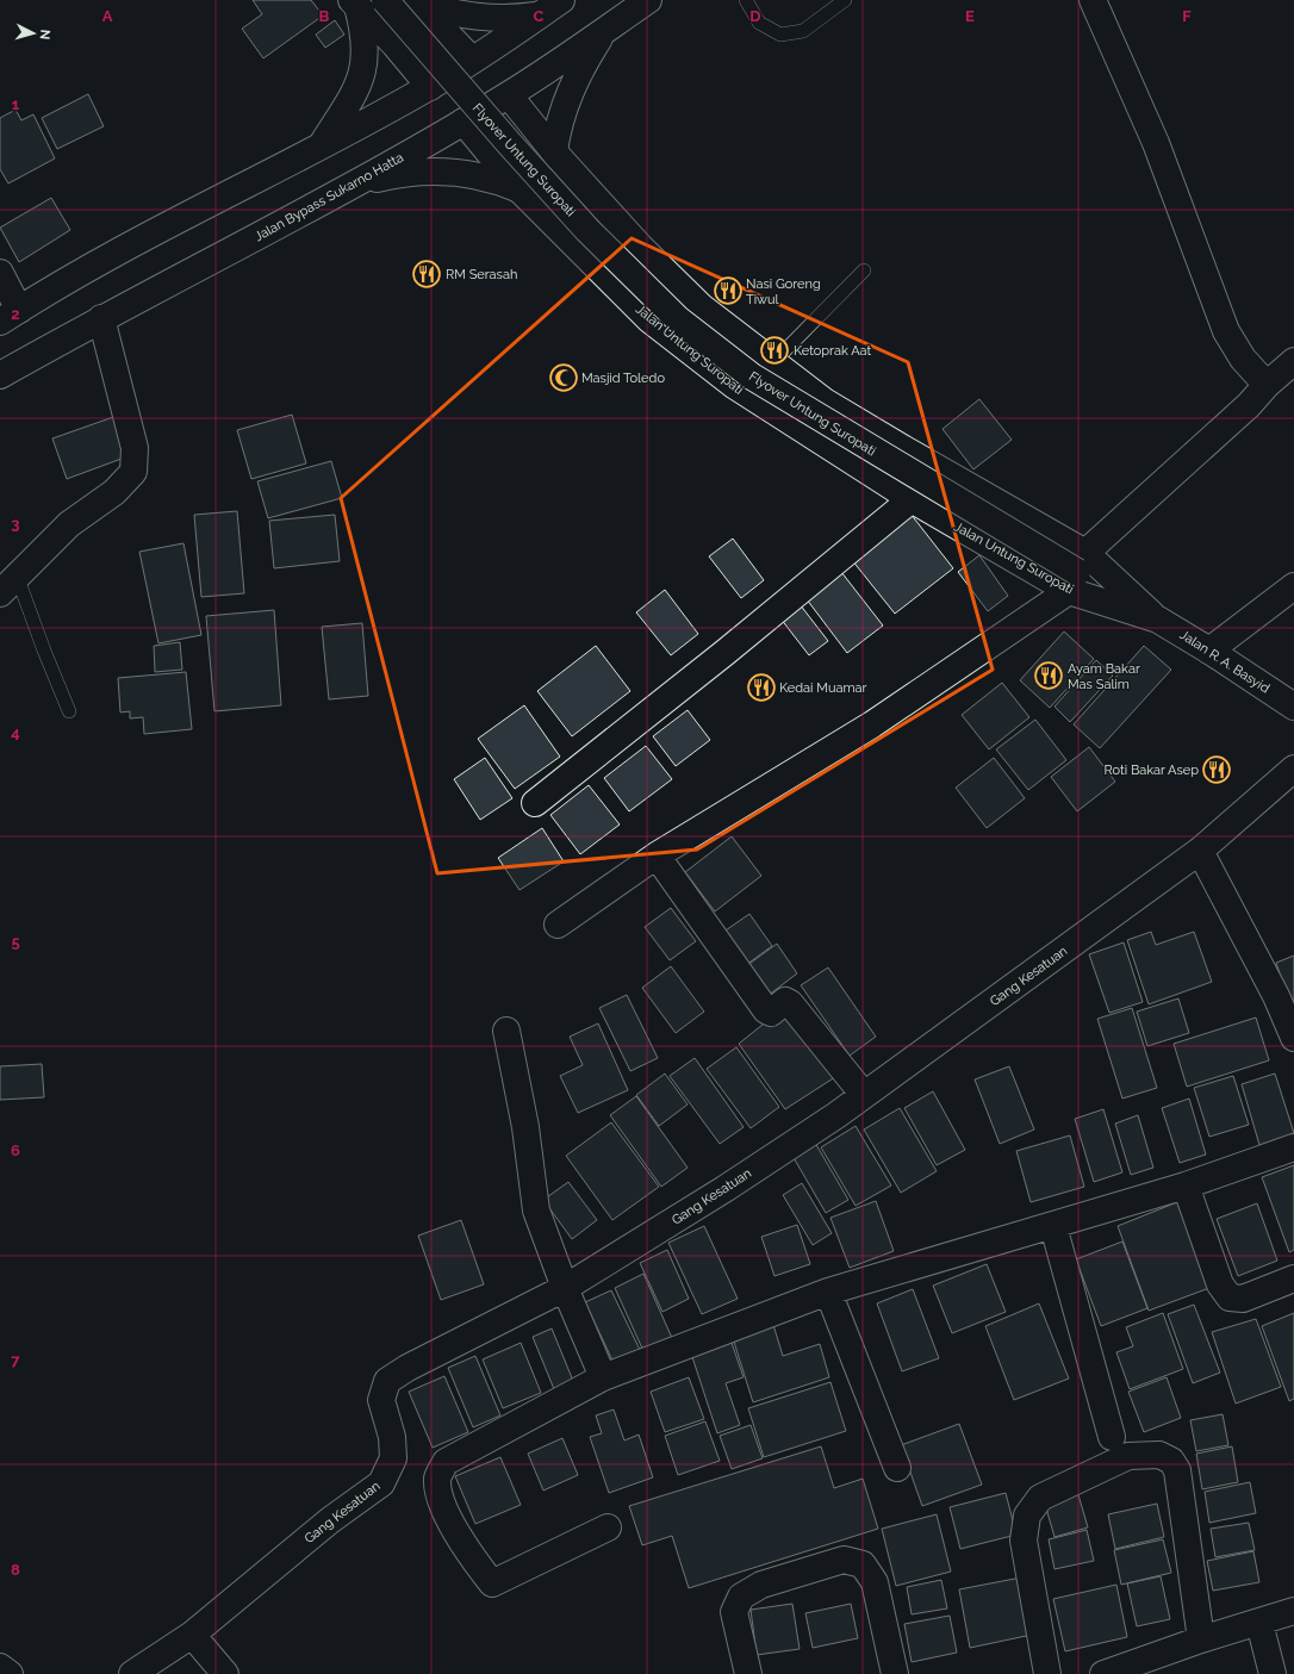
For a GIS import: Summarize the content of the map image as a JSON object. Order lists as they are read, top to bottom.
{
  "streets": {
    "main road": [
      "Flyover Untung Suropati",
      "Jalan Bypass Sukarno Hatta",
      "Jalan Untung Suropati",
      "Jalan R. A. Basyid",
      "Gang Kesatuan"
    ]
  },
  "crossings": [
    ["Flyover Untung Suropati", "Jalan Untung Suropati"],
    ["Flyover Untung Suropati", "Jalan R. A. Basyid"],
    ["Jalan Bypass Sukarno Hatta", "Jalan Untung Suropati"]
  ],
  "places": {
    "restaurant": [
      "RM Serasah",
      "Nasi Goreng Tiwul",
      "Ketoprak Aat",
      "Ayam Bakar Mas Salim",
      "Kedai Muamar",
      "Roti Bakar Asep"
    ],
    "mosque": ["Masjid Toledo"]
  },
  "north": "right",
  "grid": {
    "columns": [
      "A",
      "B",
      "C",
      "D",
      "E",
      "F"
    ],
    "rows": [
      "1",
      "2",
      "3",
      "4",
      "5",
      "6",
      "7",
      "8"
    ]
  }
}
